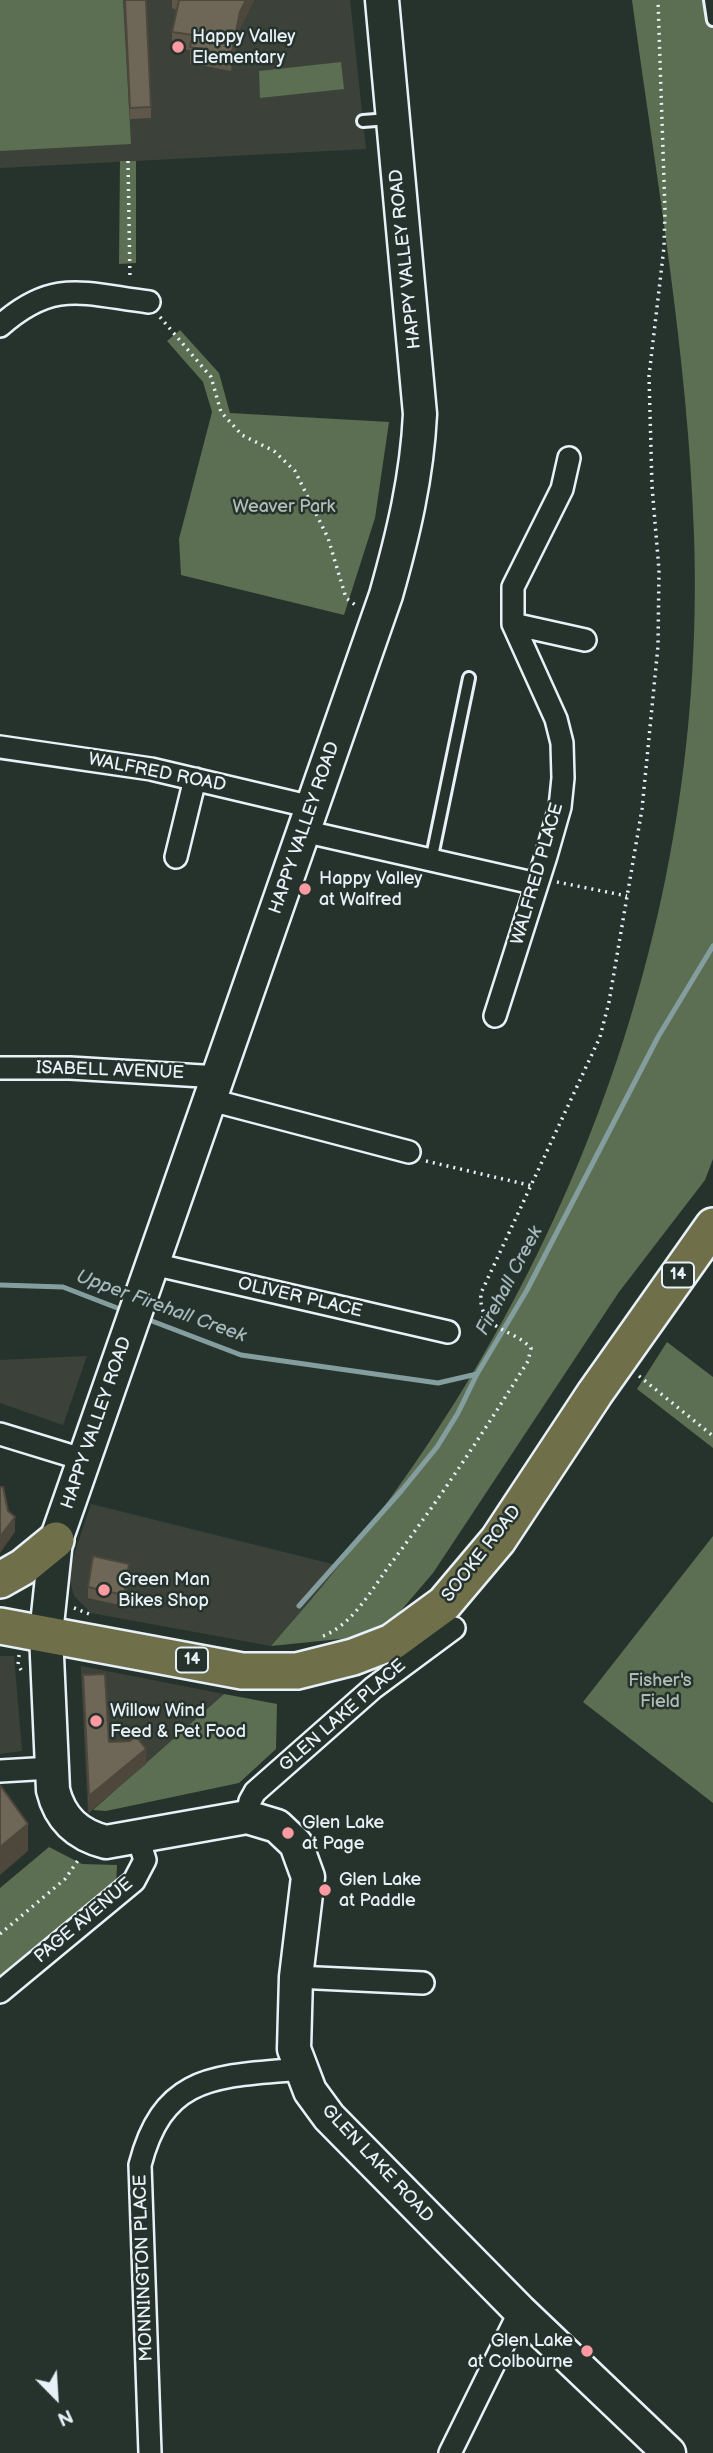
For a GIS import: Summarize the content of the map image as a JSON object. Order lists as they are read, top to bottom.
{
  "streets": {
    "main road": [
      "HAPPY VALLEY ROAD",
      "14",
      "SOOKE ROAD",
      "GLEN LAKE ROAD"
    ],
    "street": [
      "WALFRED ROAD",
      "WALFRED PLACE",
      "ISABELL AVENUE",
      "OLIVER PLACE",
      "GLEN LAKE PLACE",
      "PAGE AVENUE",
      "MONNINGTON PLACE"
    ]
  },
  "crossings": [
    ["HAPPY VALLEY ROAD", "WALFRED ROAD"],
    ["HAPPY VALLEY ROAD", "ISABELL AVENUE"],
    ["HAPPY VALLEY ROAD", "OLIVER PLACE"],
    ["HAPPY VALLEY ROAD", "SOOKE ROAD"],
    ["WALFRED ROAD", "WALFRED PLACE"],
    ["GLEN LAKE PLACE", "GLEN LAKE ROAD"],
    ["GLEN LAKE ROAD", "MONNINGTON PLACE"]
  ],
  "water": ["Firehall Creek", "Upper Firehall Creek"],
  "parks": ["Weaver Park", "Fisher's Field"],
  "places": [
    "Happy Valley Elementary",
    "Happy Valley at Walfred",
    "Green Man Bikes Shop",
    "Willow Wind Feed & Pet Food",
    "Glen Lake at Page",
    "Glen Lake at Paddle",
    "Glen Lake at Colbourne"
  ],
  "north": "bottom right"
}
